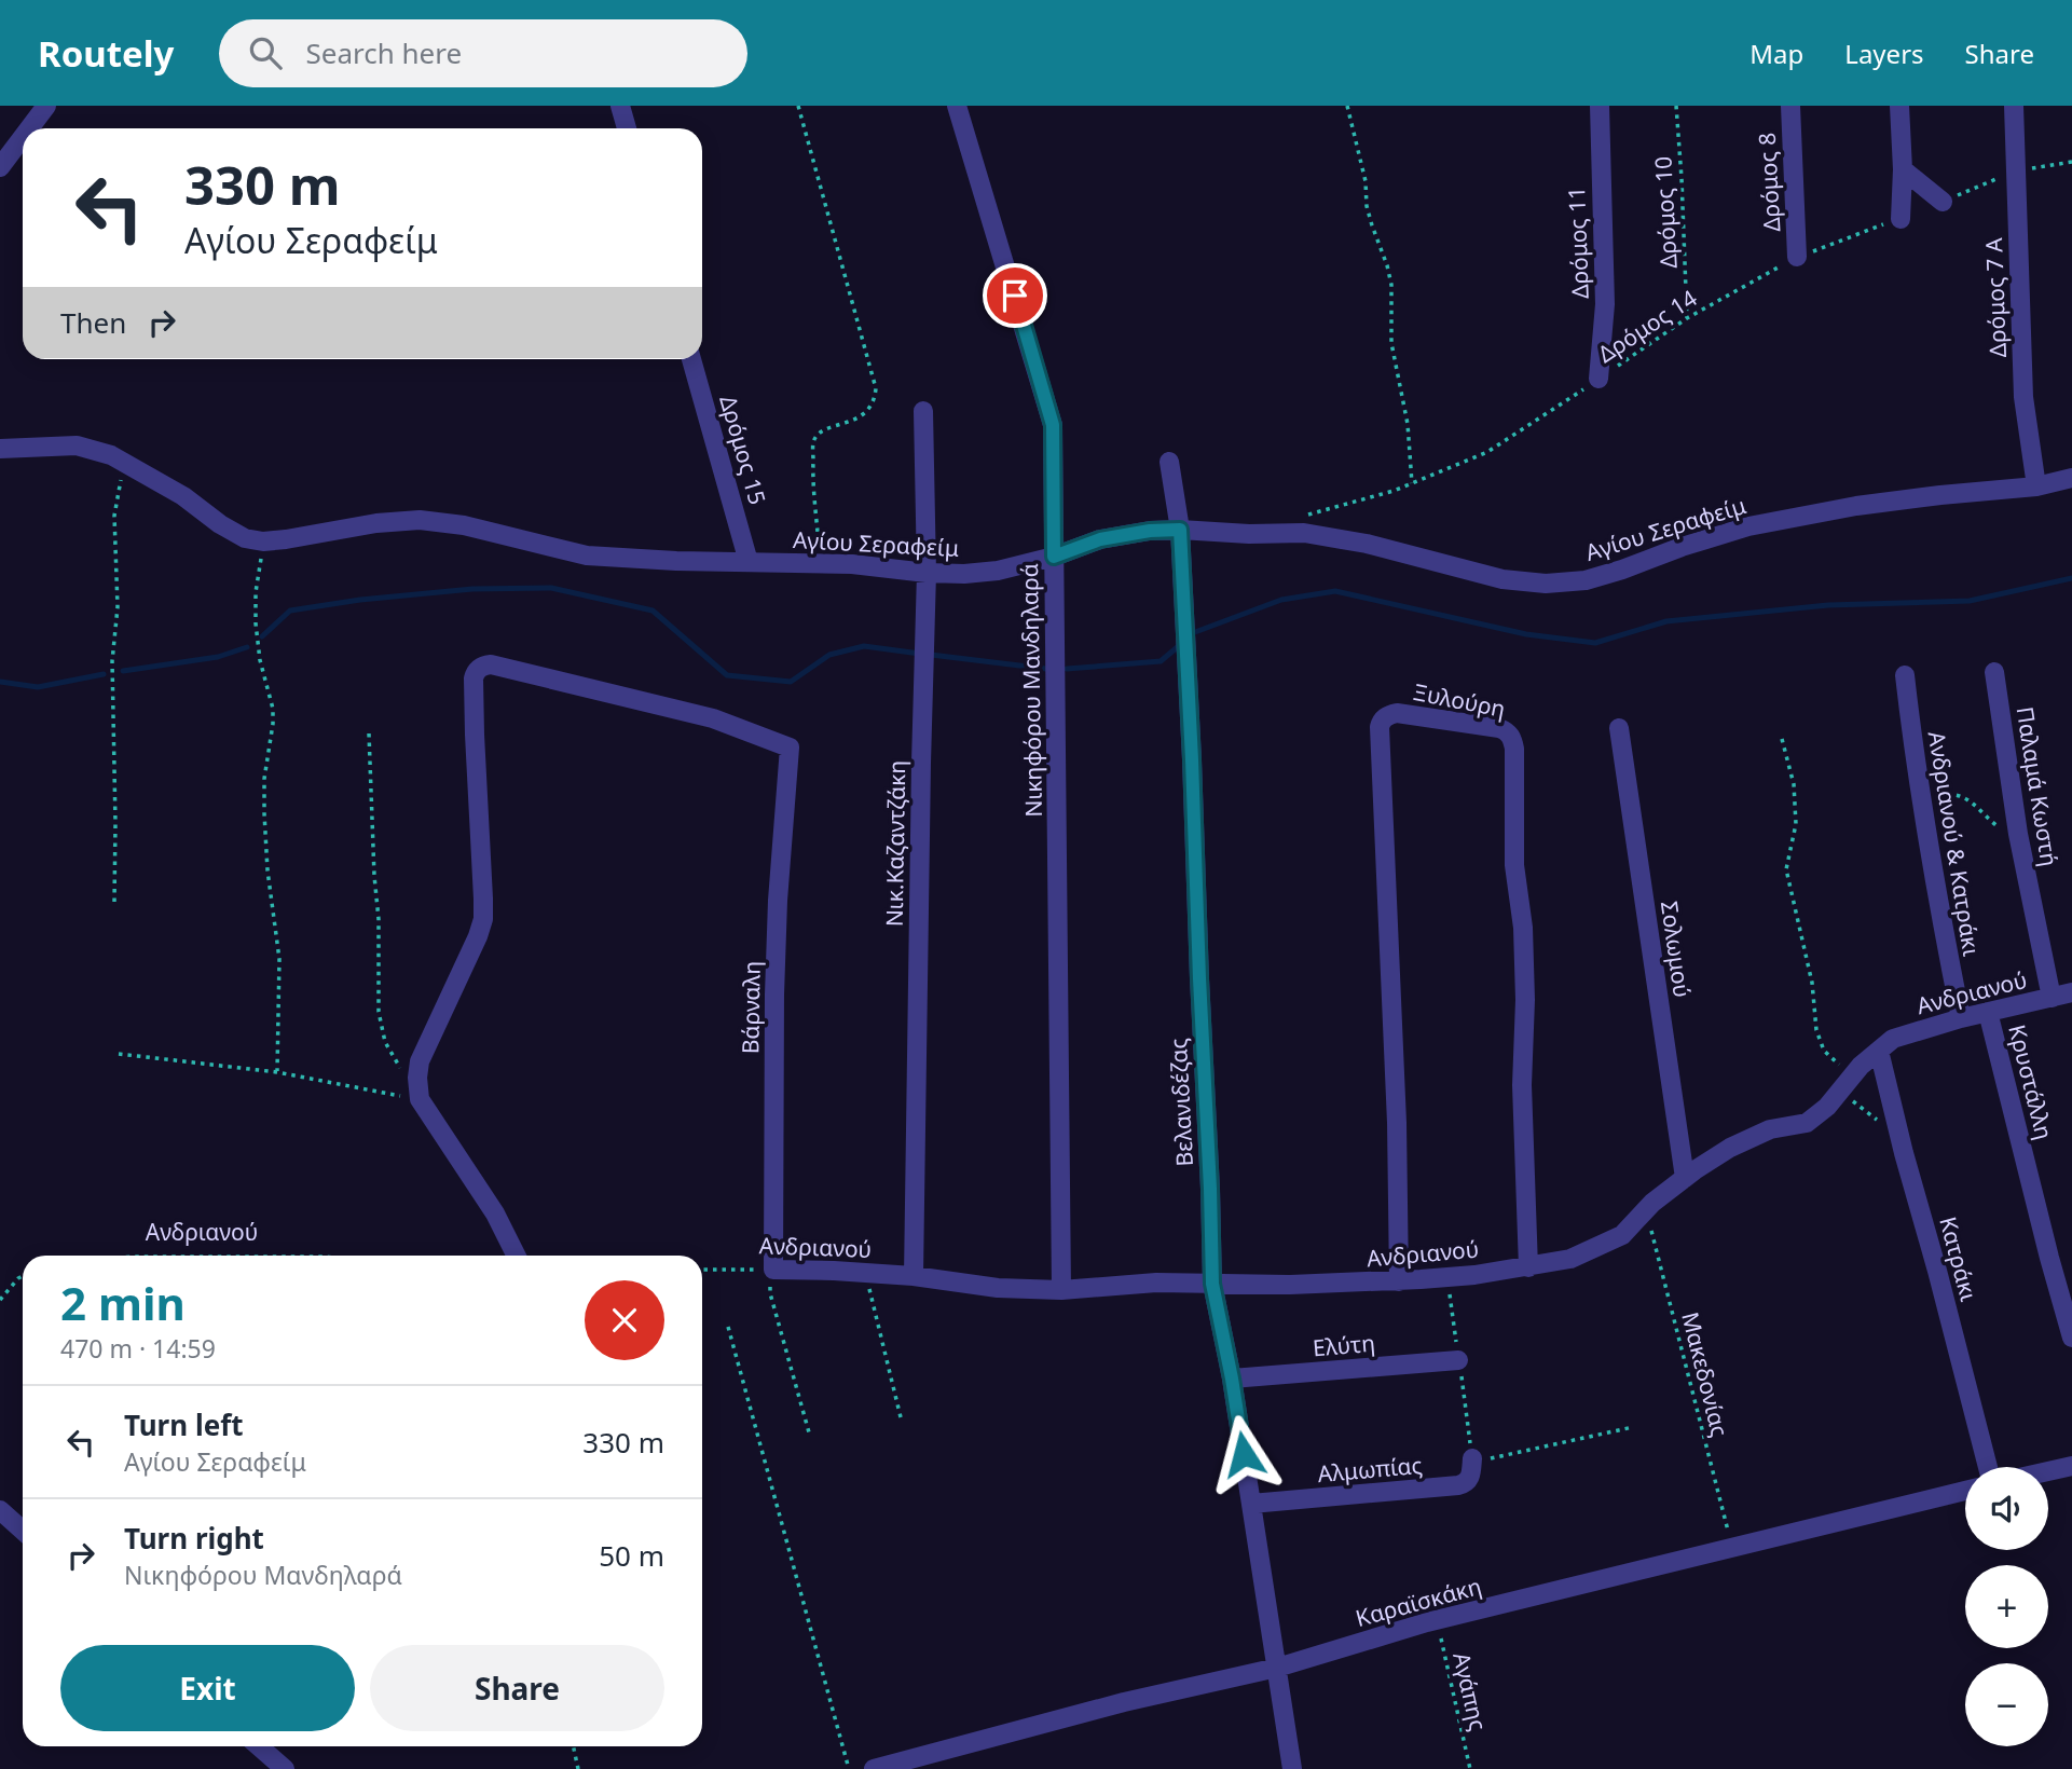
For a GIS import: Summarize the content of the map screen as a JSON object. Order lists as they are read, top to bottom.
{
  "streets": {
    "street": [
      "Δρόμος 8",
      "Δρόμος 11",
      "Δρόμος 7 Α",
      "Δρόμος 15",
      "Αγίου Σεραφείμ",
      "Νικηφόρου Μανδηλαρά",
      "Ξυλούρη",
      "Παλαμά Κωστή",
      "Νικ.Καζαντζάκη",
      "Ανδριανού & Κατράκι",
      "Σολωμού",
      "Ανδριανού",
      "Βάρναλη",
      "Κρυστάλλη",
      "Βελανιδέζας",
      "Κατράκι",
      "Ελύτη",
      "Αλμωπίας",
      "Καραϊσκάκη"
    ],
    "path": [
      "Δρόμος 10",
      "Δρόμος 14",
      "Μακεδονίας",
      "Αγάπης"
    ]
  },
  "crossings": [
    ["Δρόμος 8", "Δρόμος 14"],
    ["Δρόμος 10", "Δρόμος 14"],
    ["Δρόμος 11", "Δρόμος 14"],
    ["Δρόμος 7 Α", "Αγίου Σεραφείμ"],
    ["Δρόμος 15", "Αγίου Σεραφείμ"],
    ["Αγίου Σεραφείμ", "Νικηφόρου Μανδηλαρά"],
    ["Αγίου Σεραφείμ", "Νικ.Καζαντζάκη"],
    ["Αγίου Σεραφείμ", "Βελανιδέζας"],
    ["Νικηφόρου Μανδηλαρά", "Ανδριανού"],
    ["Ξυλούρη", "Ανδριανού"],
    ["Παλαμά Κωστή", "Ανδριανού"],
    ["Νικ.Καζαντζάκη", "Ανδριανού"],
    ["Ανδριανού & Κατράκι", "Ανδριανού"],
    ["Σολωμού", "Ανδριανού"],
    ["Ανδριανού", "Βάρναλη"],
    ["Ανδριανού", "Κρυστάλλη"],
    ["Ανδριανού", "Βελανιδέζας"],
    ["Ανδριανού", "Κατράκι"],
    ["Ανδριανού", "Μακεδονίας"],
    ["Βελανιδέζας", "Ελύτη"],
    ["Βελανιδέζας", "Αλμωπίας"],
    ["Βελανιδέζας", "Καραϊσκάκη"],
    ["Μακεδονίας", "Καραϊσκάκη"],
    ["Καραϊσκάκη", "Αγάπης"]
  ],
  "page": {
    "header": "Routely",
    "search": "Search here",
    "nav": ["Map", "Layers", "Share"],
    "turn": ["330 m", "Αγίου Σεραφείμ"],
    "then": "Then",
    "heading": ["2 min", "470 m · 14:59"],
    "list": [
      {
        "name": "Turn left",
        "note": "Αγίου Σεραφείμ",
        "value": "330 m"
      },
      {
        "name": "Turn right",
        "note": "Νικηφόρου Μανδηλαρά",
        "value": "50 m"
      }
    ],
    "map_buttons": ["+", "−"],
    "buttons": ["Exit", "Share"]
  }
}
